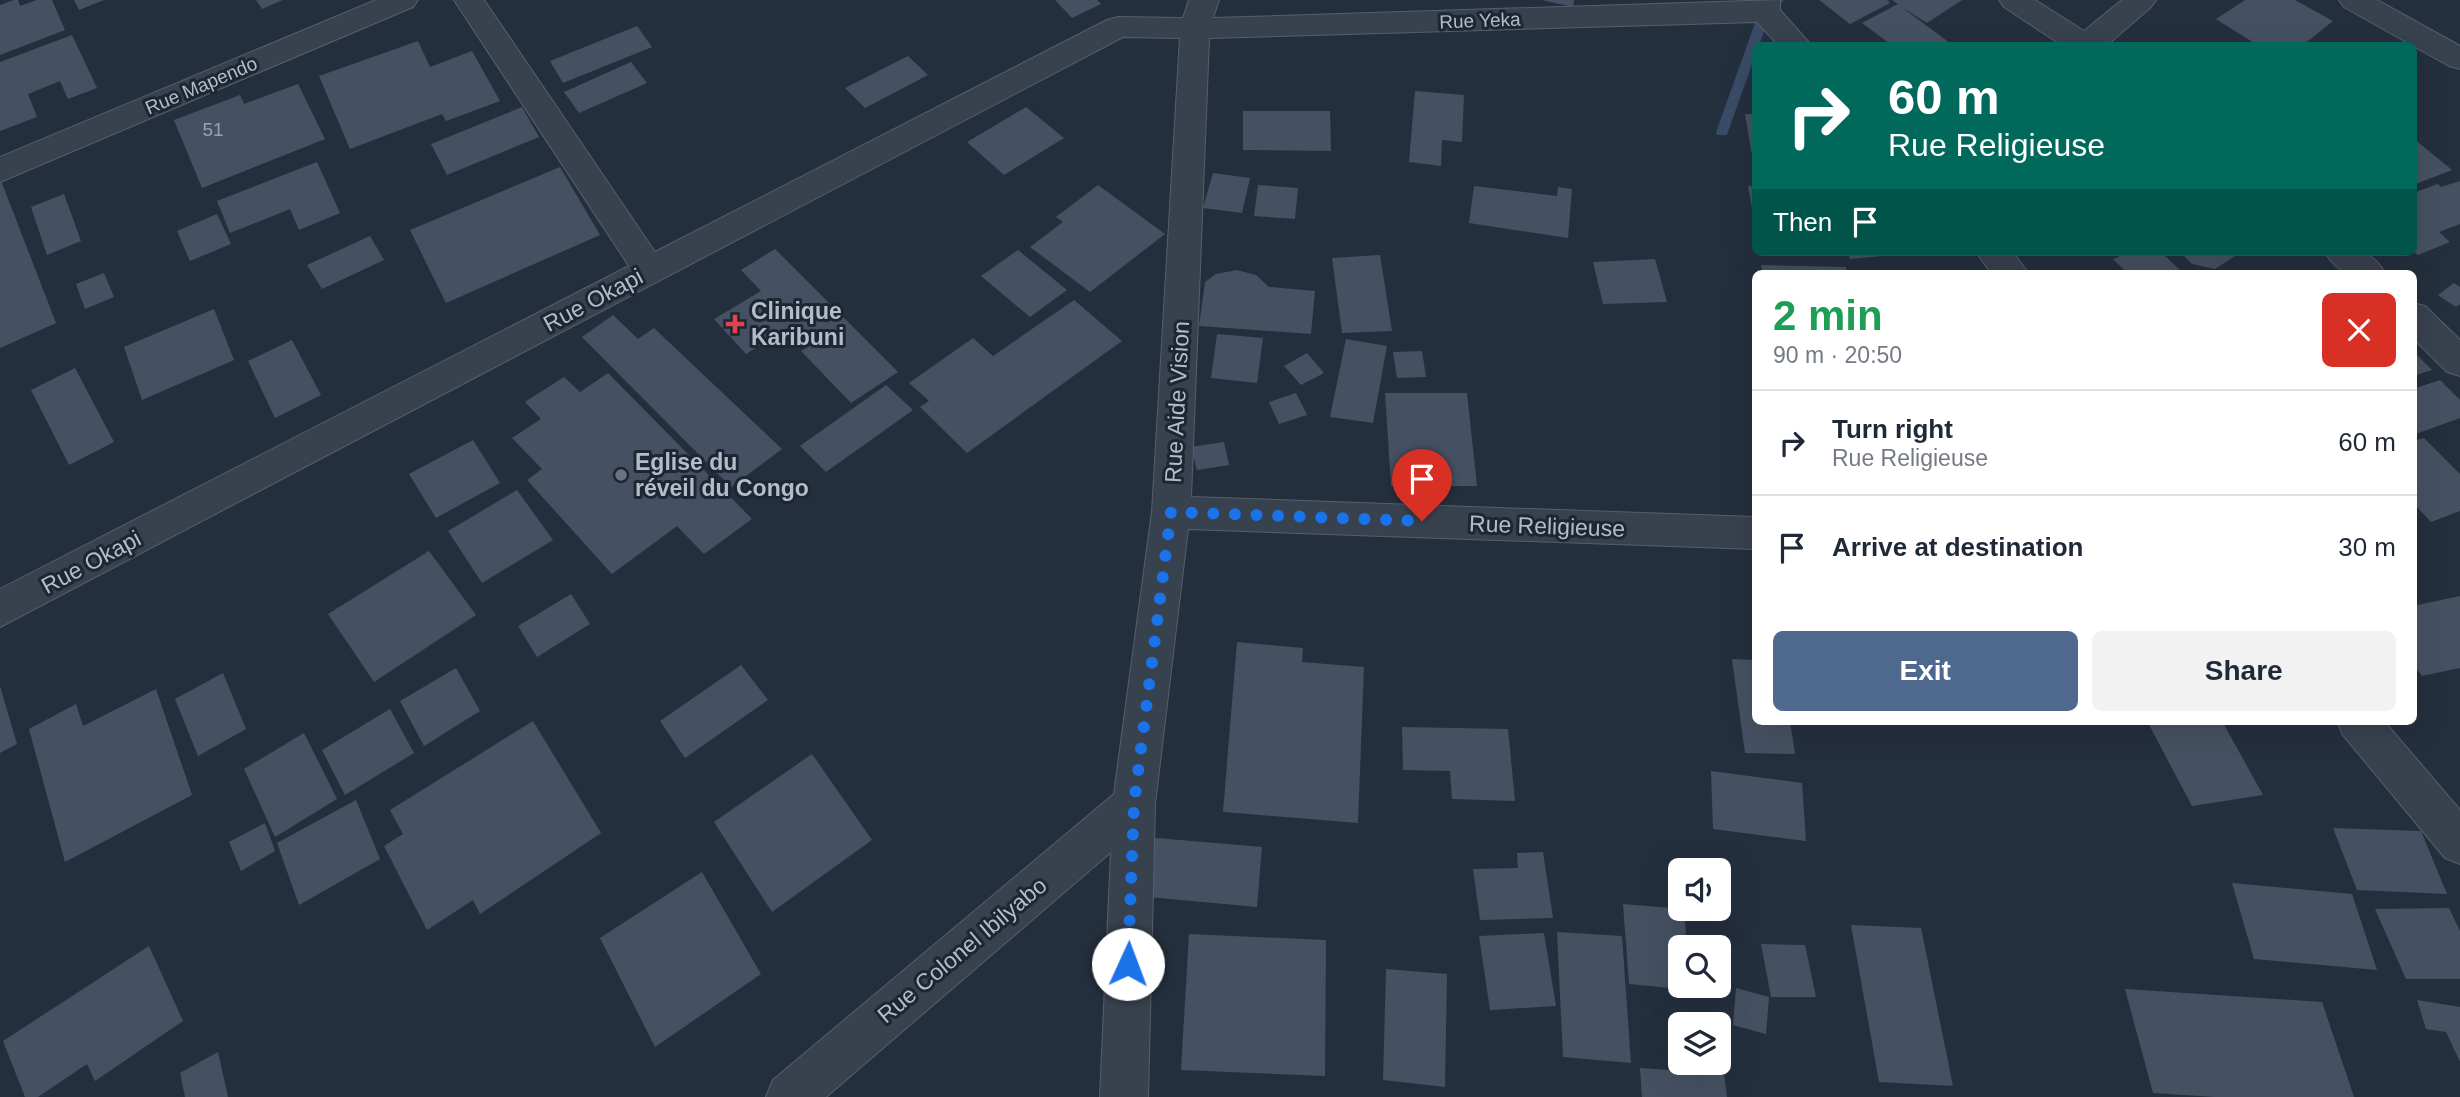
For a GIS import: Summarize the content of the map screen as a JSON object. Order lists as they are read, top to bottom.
{
  "streets": {
    "street": [
      "Rue Yeka",
      "Rue Mapendo",
      "Rue Okapi",
      "Rue Aide Vision",
      "Rue Religieuse",
      "Rue Colonel Ibilyabo"
    ]
  },
  "crossings": [
    ["Rue Yeka", "Rue Okapi"],
    ["Rue Yeka", "Rue Aide Vision"],
    ["Rue Okapi", "Rue Aide Vision"],
    ["Rue Aide Vision", "Rue Religieuse"],
    ["Rue Aide Vision", "Rue Colonel Ibilyabo"]
  ],
  "places": {
    "health": ["Clinique Karibuni"],
    "other": ["Eglise du réveil du Congo"]
  },
  "house_numbers": ["51"],
  "page": {
    "turn": ["60 m", "Rue Religieuse"],
    "then": "Then",
    "heading": ["2 min", "90 m · 20:50"],
    "list": [
      {
        "name": "Turn right",
        "note": "Rue Religieuse",
        "value": "60 m"
      },
      {
        "name": "Arrive at destination",
        "value": "30 m"
      }
    ],
    "buttons": ["Exit", "Share"]
  }
}
